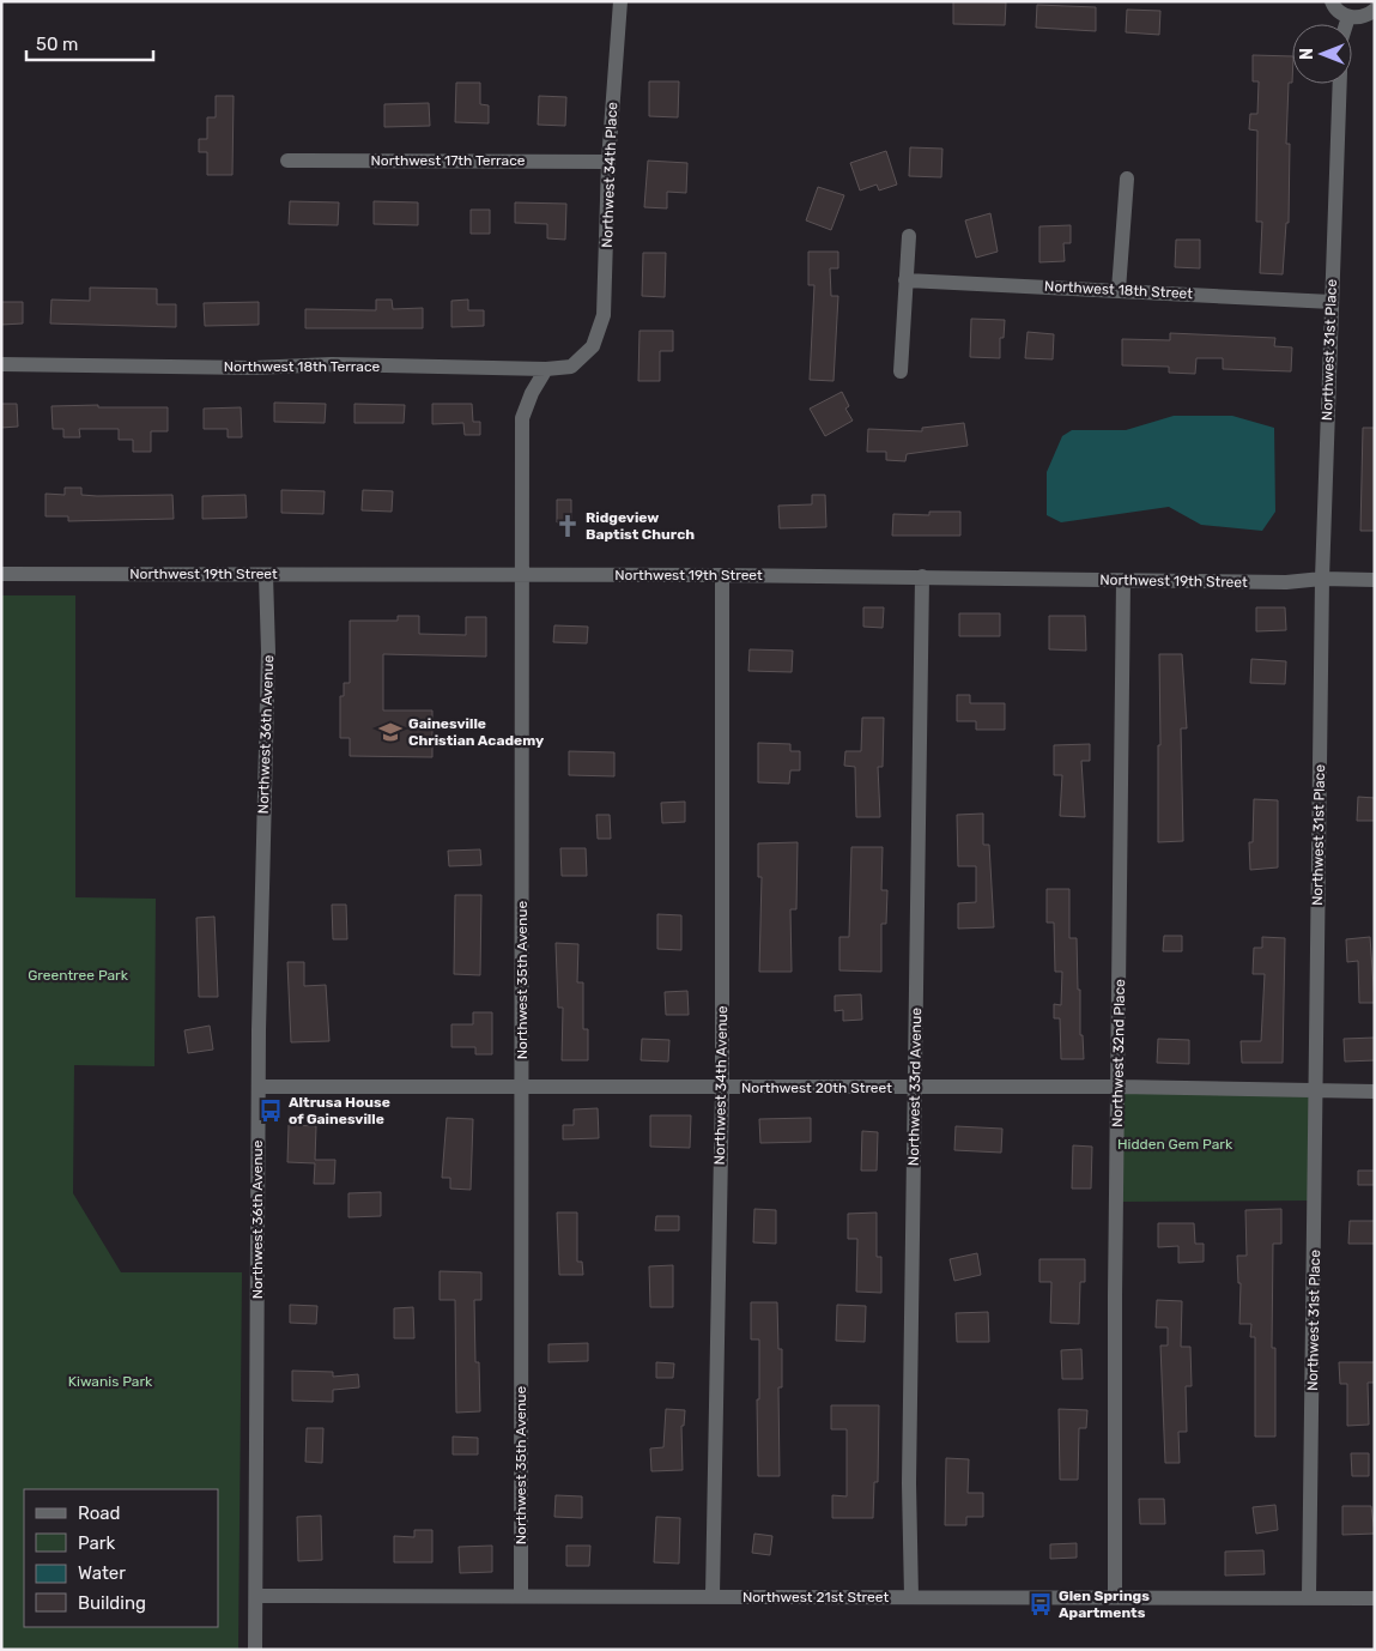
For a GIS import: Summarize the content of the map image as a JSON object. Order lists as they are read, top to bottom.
{
  "streets": {
    "street": [
      "Northwest 17th Terrace",
      "Northwest 34th Place",
      "Northwest 18th Street",
      "Northwest 31st Place",
      "Northwest 18th Terrace",
      "Northwest 19th Street",
      "Northwest 36th Avenue",
      "Northwest 35th Avenue",
      "Northwest 32nd Place",
      "Northwest 34th Avenue",
      "Northwest 33rd Avenue",
      "Northwest 20th Street",
      "Northwest 21st Street"
    ]
  },
  "crossings": [
    ["Northwest 17th Terrace", "Northwest 34th Place"],
    ["Northwest 34th Place", "Northwest 18th Terrace"],
    ["Northwest 18th Street", "Northwest 31st Place"],
    ["Northwest 31st Place", "Northwest 19th Street"],
    ["Northwest 31st Place", "Northwest 20th Street"],
    ["Northwest 31st Place", "Northwest 21st Street"],
    ["Northwest 18th Terrace", "Northwest 35th Avenue"],
    ["Northwest 19th Street", "Northwest 36th Avenue"],
    ["Northwest 19th Street", "Northwest 35th Avenue"],
    ["Northwest 19th Street", "Northwest 32nd Place"],
    ["Northwest 19th Street", "Northwest 34th Avenue"],
    ["Northwest 19th Street", "Northwest 33rd Avenue"],
    ["Northwest 36th Avenue", "Northwest 20th Street"],
    ["Northwest 36th Avenue", "Northwest 21st Street"],
    ["Northwest 35th Avenue", "Northwest 20th Street"],
    ["Northwest 35th Avenue", "Northwest 21st Street"],
    ["Northwest 32nd Place", "Northwest 20th Street"],
    ["Northwest 32nd Place", "Northwest 21st Street"],
    ["Northwest 34th Avenue", "Northwest 20th Street"],
    ["Northwest 34th Avenue", "Northwest 21st Street"],
    ["Northwest 33rd Avenue", "Northwest 20th Street"],
    ["Northwest 33rd Avenue", "Northwest 21st Street"]
  ],
  "parks": ["Greentree Park", "Hidden Gem Park", "Kiwanis Park"],
  "places": {
    "church": ["Ridgeview Baptist Church"],
    "school or university": ["Gainesville Christian Academy"],
    "bus stop": ["Altrusa House of Gainesville", "Glen Springs Apartments"]
  },
  "legend": [
    "Road",
    "Park",
    "Water",
    "Building"
  ],
  "scale_bar": "50 m",
  "north": "left"
}
